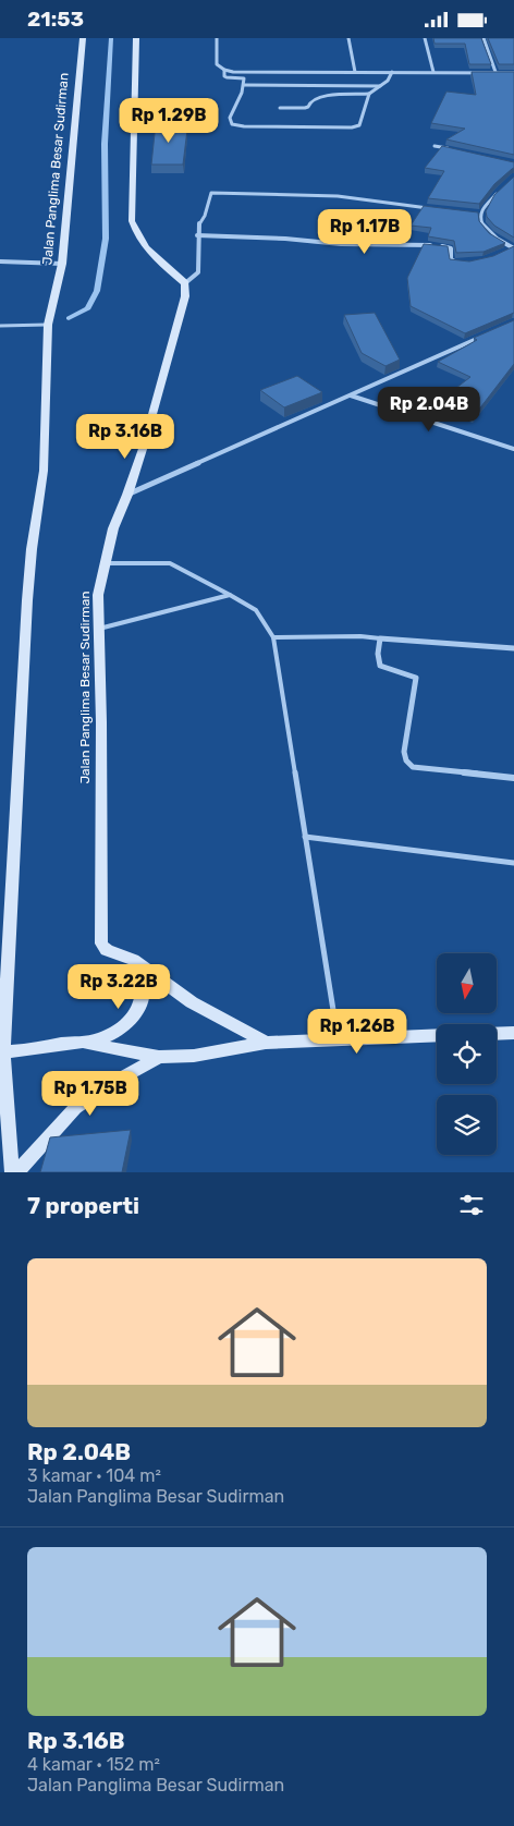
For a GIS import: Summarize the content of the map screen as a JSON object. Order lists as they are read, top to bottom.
{
  "streets": {
    "main road": ["Jalan Panglima Besar Sudirman"]
  },
  "north": "bottom",
  "page": {
    "status": "21:53",
    "price": [
      "Rp 1.29B",
      "Rp 1.17B",
      "Rp 2.04B",
      "Rp 3.16B",
      "Rp 3.22B",
      "Rp 1.26B",
      "Rp 1.75B"
    ],
    "heading": "7 properti",
    "list": [
      {
        "name": "Rp 2.04B",
        "note": "3 kamar · 104 m² · Jalan Panglima Besar Sudirman"
      },
      {
        "name": "Rp 3.16B",
        "note": "4 kamar · 152 m² · Jalan Panglima Besar Sudirman"
      }
    ]
  }
}
